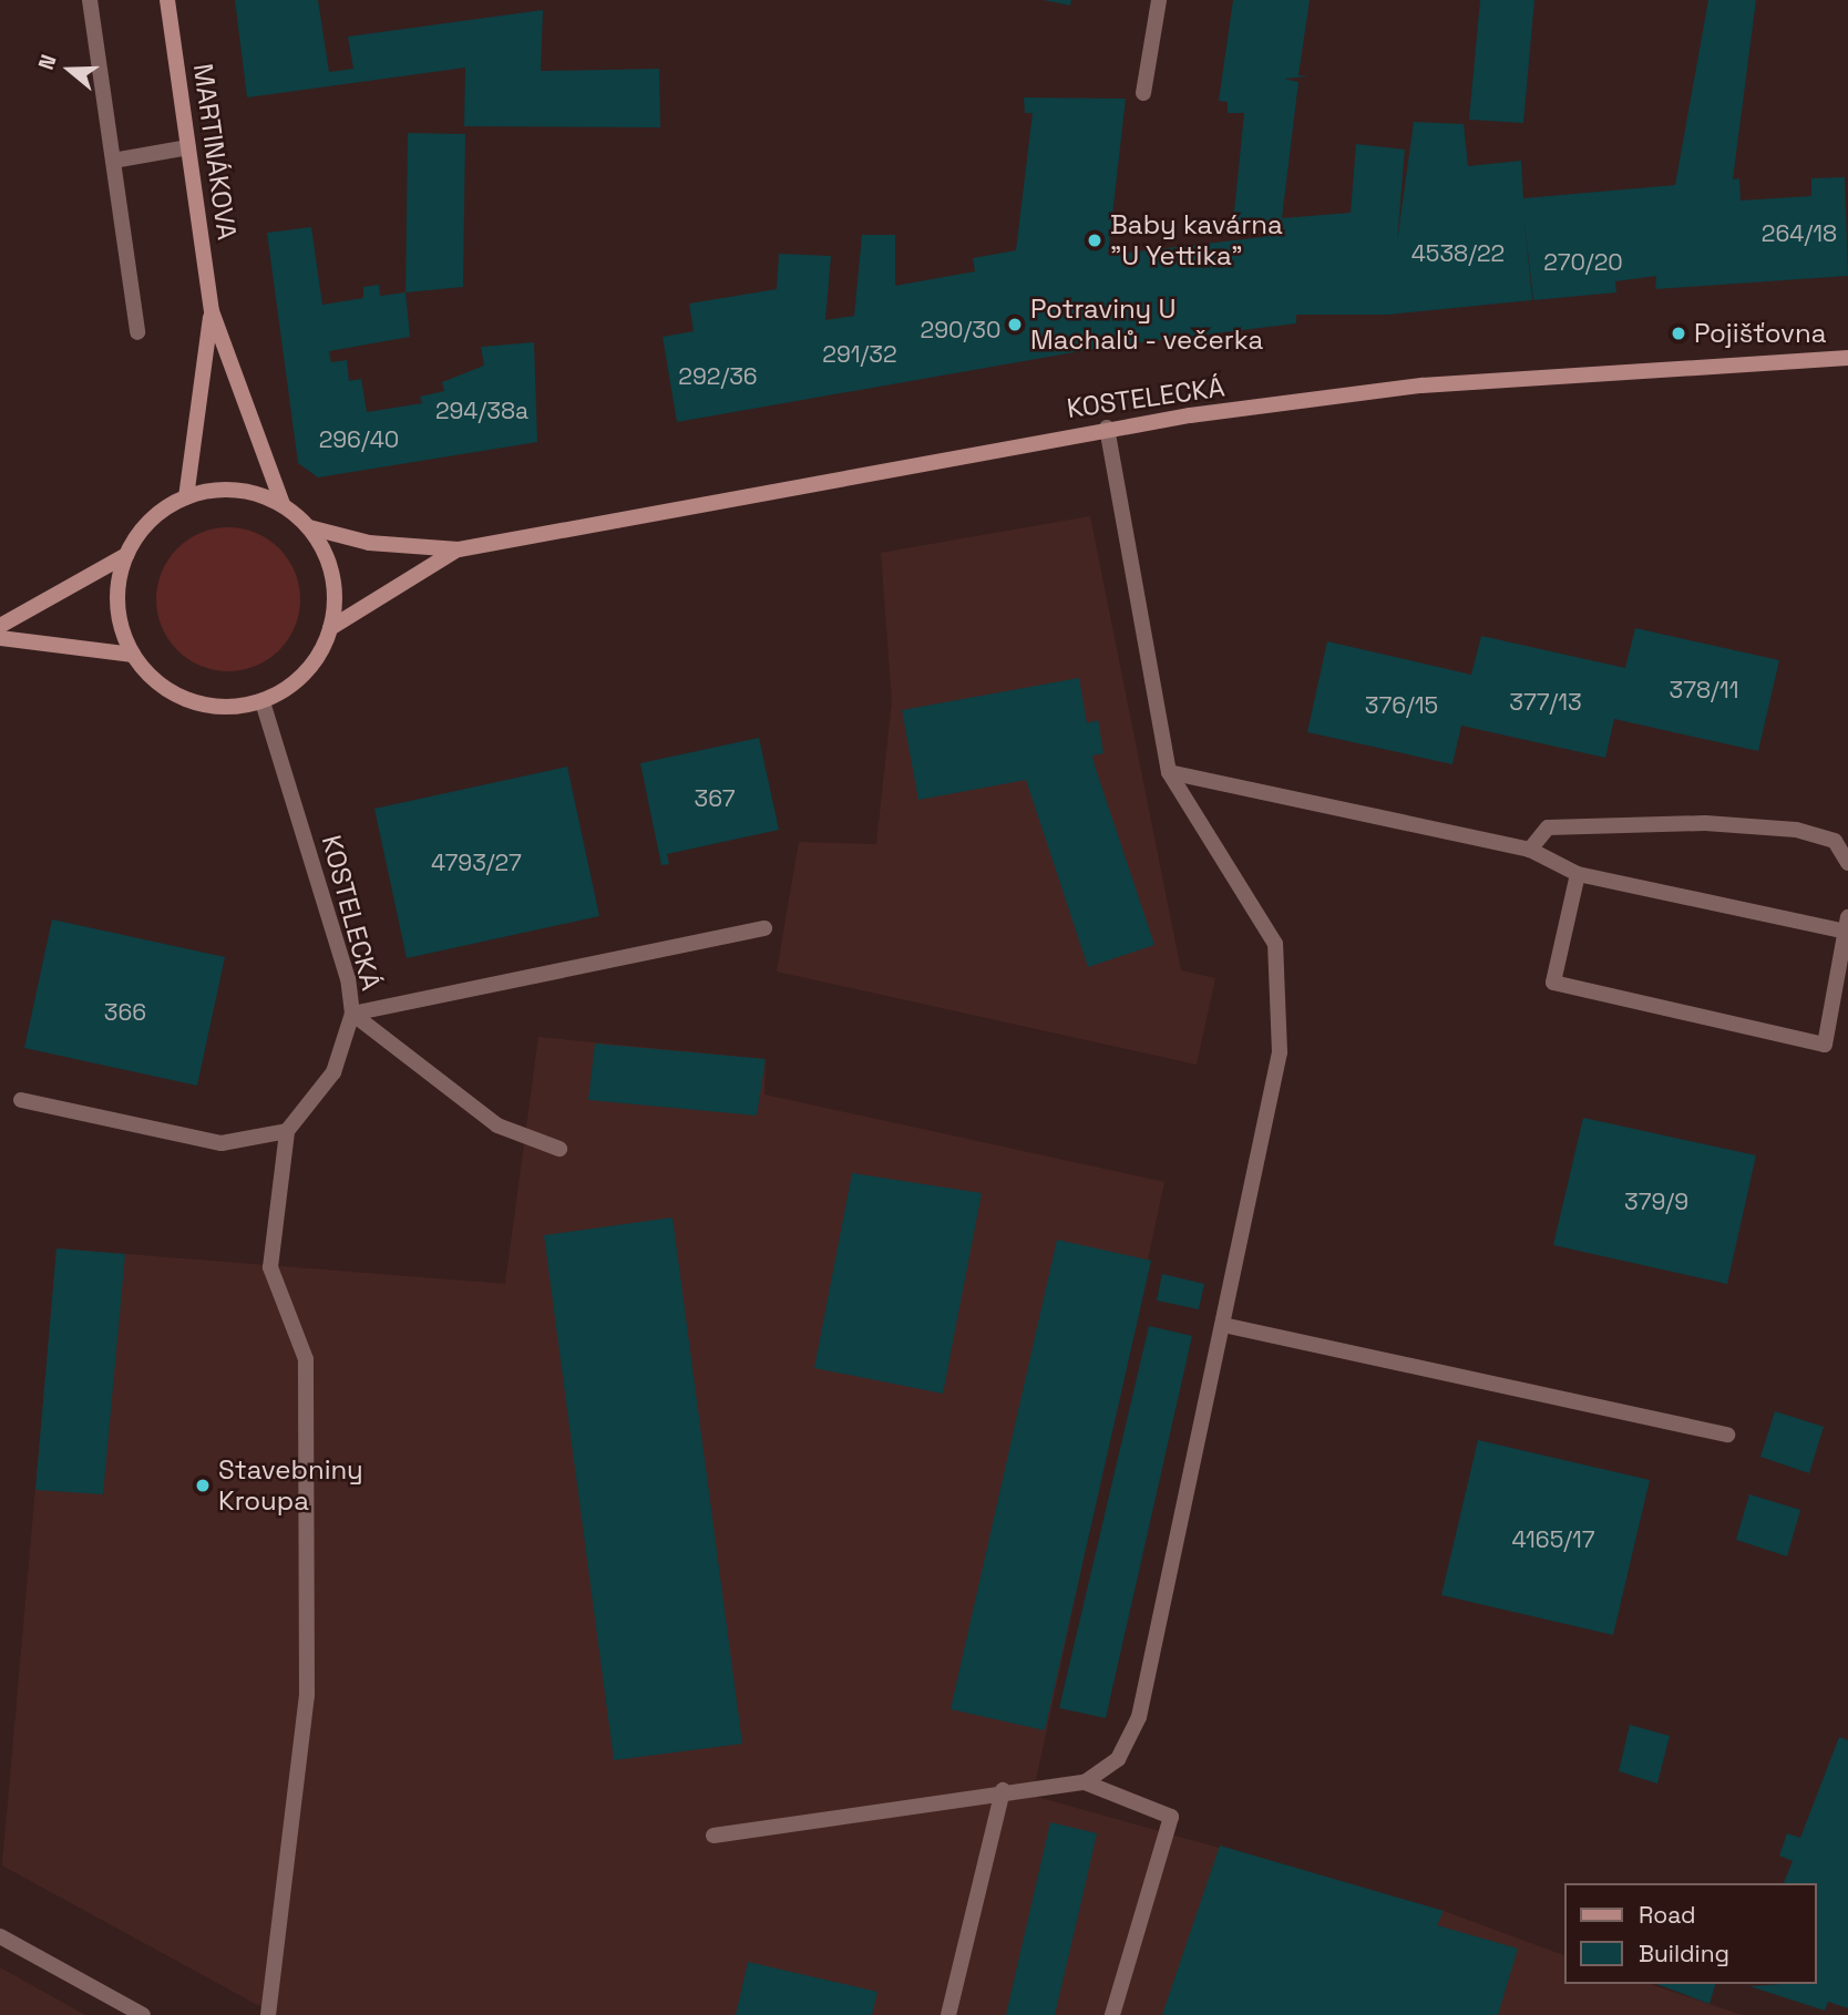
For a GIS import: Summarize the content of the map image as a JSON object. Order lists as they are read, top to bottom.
{
  "streets": {
    "street": ["MARTINÁKOVA", "KOSTELECKÁ"]
  },
  "crossings": [
    ["MARTINÁKOVA", "KOSTELECKÁ"]
  ],
  "places": [
    "Baby kavárna \"U Yettika\"",
    "Potraviny U Machalů - večerka",
    "Pojišťovna",
    "Stavebniny Kroupa"
  ],
  "house_numbers": [
    "264/18",
    "4538/22",
    "270/20",
    "290/30",
    "291/32",
    "292/36",
    "294/38a",
    "296/40",
    "378/11",
    "377/13",
    "376/15",
    "367",
    "4793/27",
    "366",
    "379/9",
    "4165/17"
  ],
  "legend": ["Road", "Building"],
  "north": "left"
}
